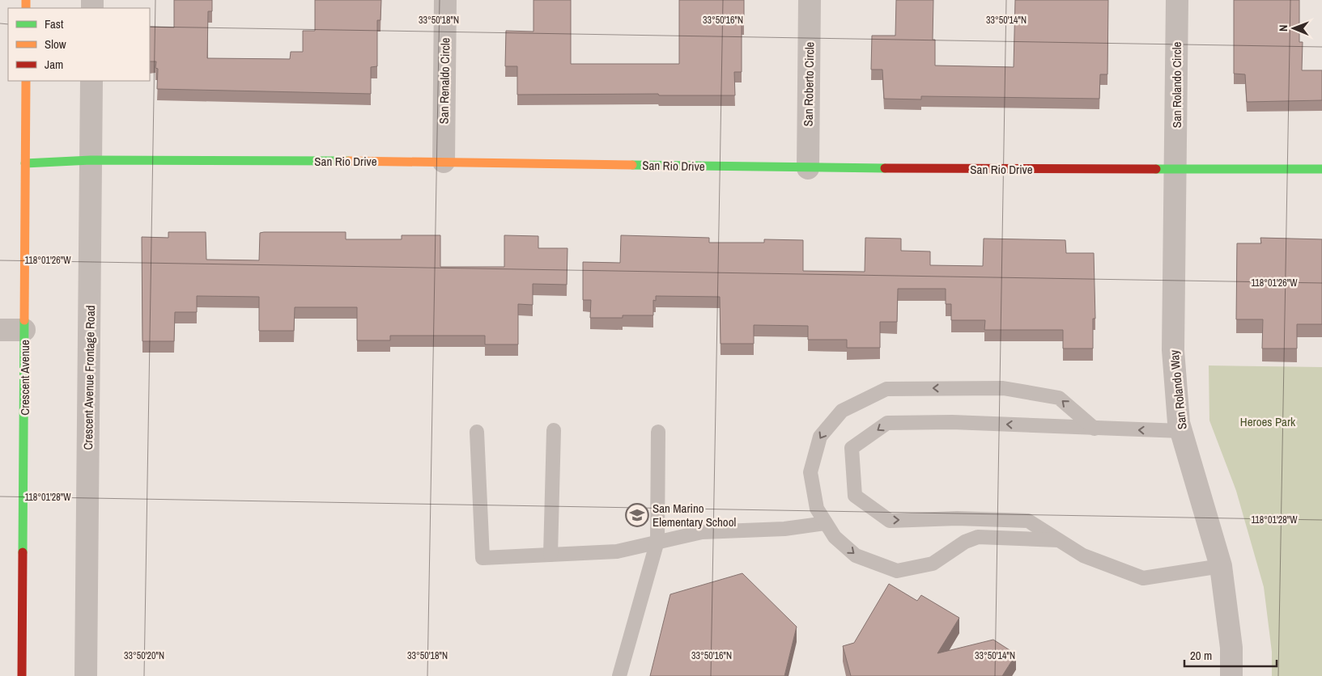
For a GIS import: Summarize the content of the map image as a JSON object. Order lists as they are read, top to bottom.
{
  "streets": {
    "street": [
      "San Renaldo Circle",
      "San Roberto Circle",
      "San Rolando Circle",
      "San Rio Drive",
      "Crescent Avenue",
      "Crescent Avenue Frontage Road",
      "San Rolando Way"
    ]
  },
  "crossings": [
    ["San Renaldo Circle", "San Rio Drive"],
    ["San Roberto Circle", "San Rio Drive"],
    ["San Rolando Circle", "San Rio Drive"],
    ["San Rolando Circle", "San Rolando Way"],
    ["San Rio Drive", "Crescent Avenue"],
    ["San Rio Drive", "Crescent Avenue Frontage Road"],
    ["San Rio Drive", "San Rolando Way"]
  ],
  "parks": ["Heroes Park"],
  "places": {
    "school or university": ["San Marino Elementary School"]
  },
  "legend": ["Fast", "Slow", "Jam"],
  "scale_bar": "20 m",
  "north": "left",
  "coordinates": [
    "33°50'18\"N",
    "33°50'16\"N",
    "33°50'14\"N",
    "118°01'26\"W",
    "118°01'28\"W",
    "33°50'20\"N"
  ]
}
